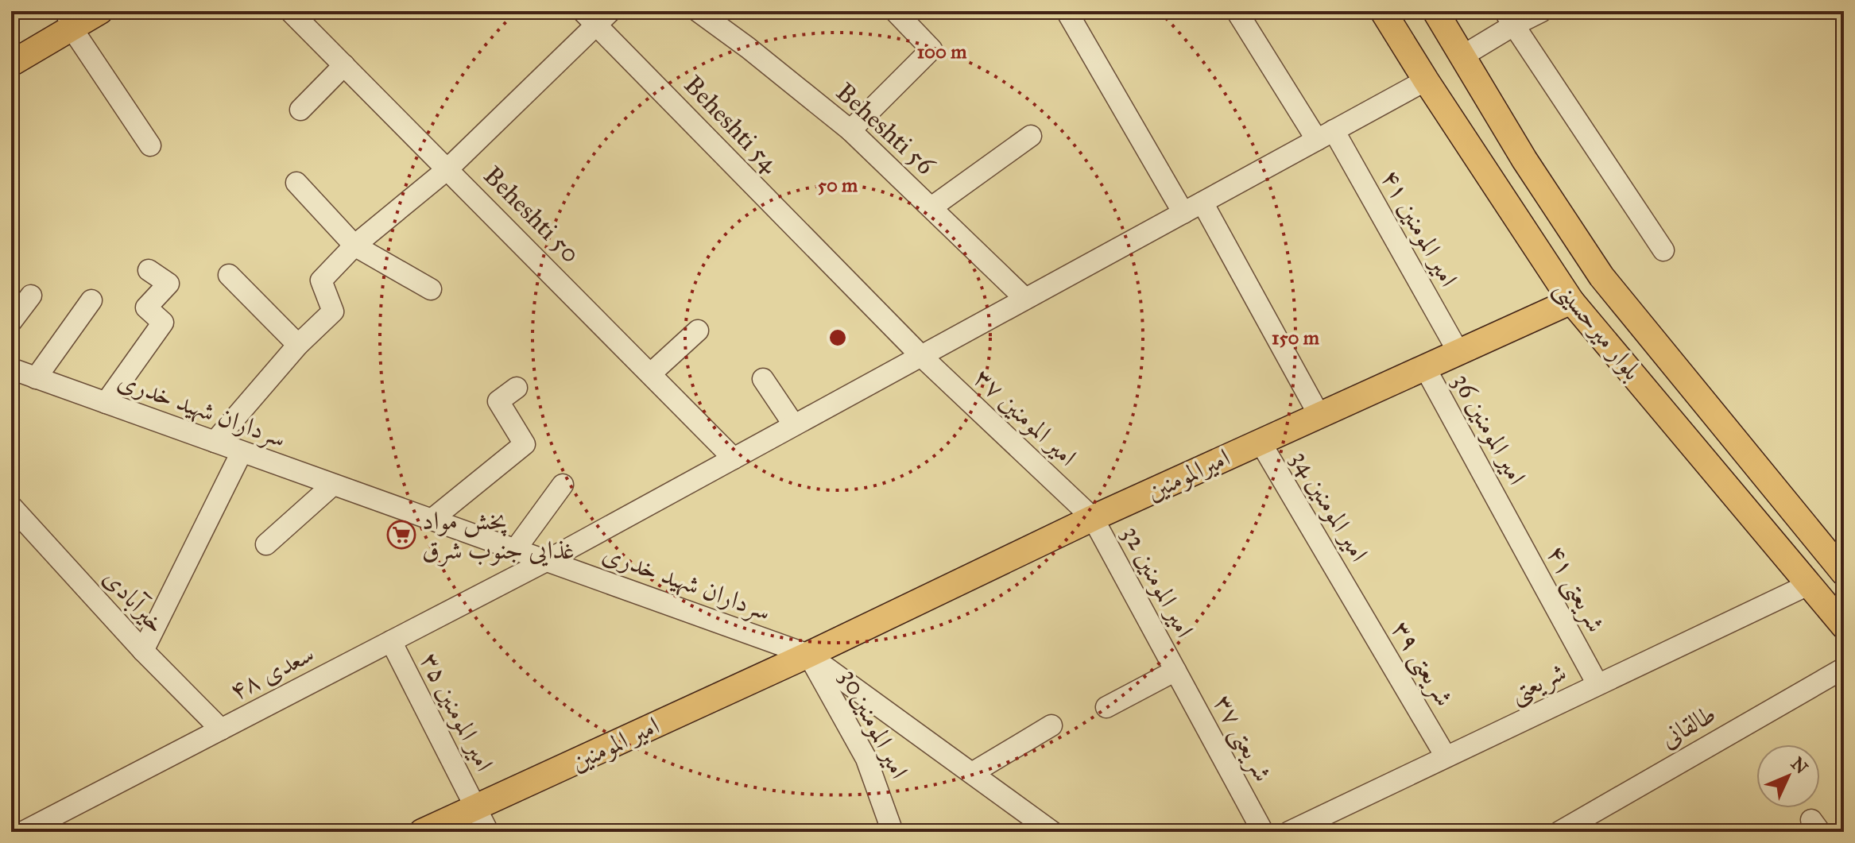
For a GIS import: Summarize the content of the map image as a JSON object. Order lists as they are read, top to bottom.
{
  "streets": {
    "main road": ["بلوار میرحسینی", "امیرالمومنین", "امیر المومنین"],
    "street": [
      "Beheshti 54",
      "Beheshti 56",
      "Beheshti 50",
      "امیر المومنین ۴۱",
      "سرداران شهید خدری",
      "امیر المومنین ۳۷",
      "امیر المومنین 36",
      "امیر المومنین 34",
      "امیر المومنین 32",
      "شریعتی ۴۱",
      "خیرآبادی",
      "شریعتی ۳۹",
      "سعدی ۴۸",
      "شریعتی",
      "امیر المومنین ۳۵",
      "امیر المومنین30",
      "طالقانی",
      "شریعتی ۳۷"
    ]
  },
  "crossings": [
    ["Beheshti 54", "امیر المومنین ۳۷"],
    ["Beheshti 54", "سعدی ۴۸"],
    ["Beheshti 56", "سعدی ۴۸"],
    ["Beheshti 50", "سعدی ۴۸"],
    ["امیر المومنین ۴۱", "امیرالمومنین"],
    ["امیر المومنین ۴۱", "سعدی ۴۸"],
    ["بلوار میرحسینی", "امیرالمومنین"],
    ["بلوار میرحسینی", "سعدی ۴۸"],
    ["بلوار میرحسینی", "شریعتی"],
    ["سرداران شهید خدری", "امیرالمومنین"],
    ["سرداران شهید خدری", "سعدی ۴۸"],
    ["سرداران شهید خدری", "امیر المومنین30"],
    ["سرداران شهید خدری", "امیر المومنین"],
    ["امیر المومنین ۳۷", "امیرالمومنین"],
    ["امیر المومنین ۳۷", "امیر المومنین 32"],
    ["امیر المومنین ۳۷", "سعدی ۴۸"],
    ["امیر المومنین 36", "امیرالمومنین"],
    ["امیر المومنین 36", "شریعتی ۴۱"],
    ["امیرالمومنین", "امیر المومنین 34"],
    ["امیرالمومنین", "امیر المومنین 32"],
    ["امیرالمومنین", "امیر المومنین30"],
    ["امیرالمومنین", "امیر المومنین"],
    ["امیر المومنین 34", "شریعتی ۳۹"],
    ["امیر المومنین 32", "شریعتی ۳۷"],
    ["شریعتی ۴۱", "شریعتی"],
    ["خیرآبادی", "سعدی ۴۸"],
    ["شریعتی ۳۹", "شریعتی"],
    ["سعدی ۴۸", "امیر المومنین ۳۵"],
    ["امیر المومنین ۳۵", "امیر المومنین"],
    ["امیر المومنین30", "امیر المومنین"]
  ],
  "places": {
    "supermarket": ["پخش مواد غذایی جنوب شرق"]
  },
  "north": "top right",
  "rings": ["100 m", "50 m", "150 m"]
}
